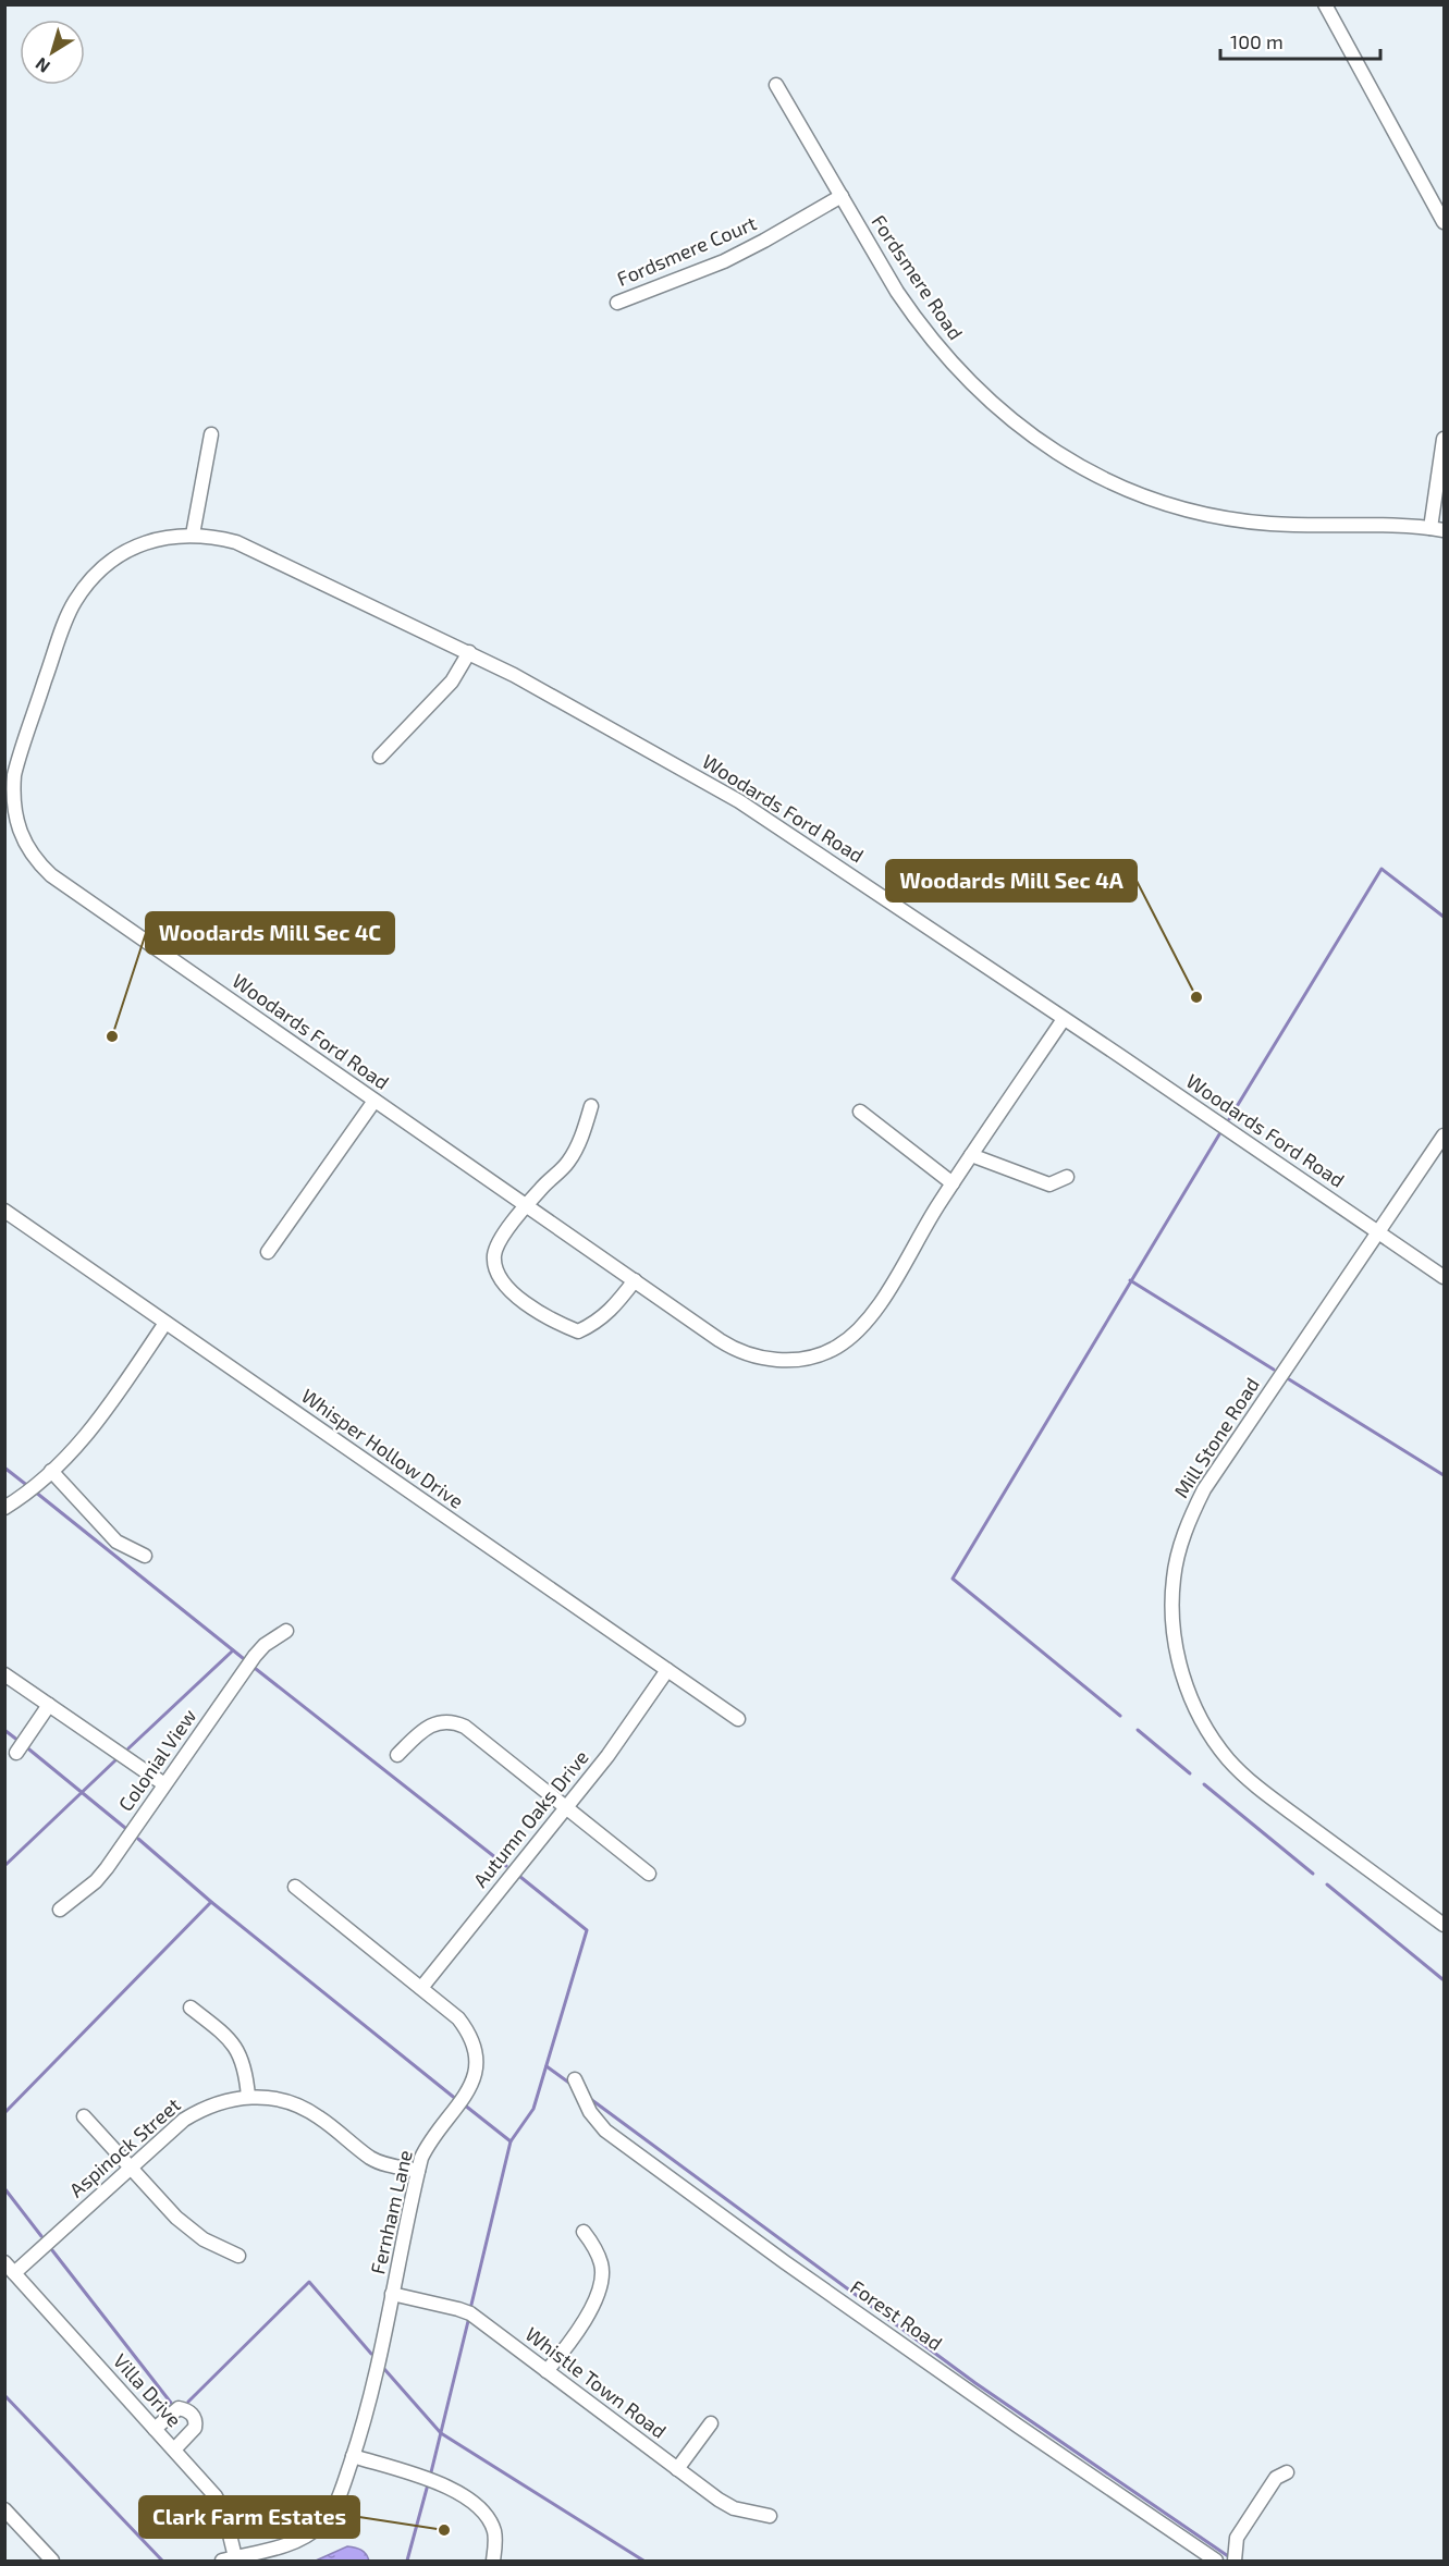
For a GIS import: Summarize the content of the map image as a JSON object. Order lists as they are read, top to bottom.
{
  "streets": {
    "street": [
      "Fordsmere Court",
      "Fordsmere Road",
      "Woodards Ford Road",
      "Mill Stone Road",
      "Whisper Hollow Drive",
      "Colonial View",
      "Autumn Oaks Drive",
      "Aspinock Street",
      "Fernham Lane",
      "Forest Road",
      "Whistle Town Road",
      "Villa Drive"
    ]
  },
  "crossings": [
    ["Fordsmere Court", "Fordsmere Road"],
    ["Woodards Ford Road", "Mill Stone Road"],
    ["Whisper Hollow Drive", "Autumn Oaks Drive"],
    ["Autumn Oaks Drive", "Fernham Lane"],
    ["Aspinock Street", "Fernham Lane"],
    ["Aspinock Street", "Villa Drive"],
    ["Fernham Lane", "Whistle Town Road"],
    ["Fernham Lane", "Villa Drive"]
  ],
  "places": ["Woodards Mill Sec 4A", "Woodards Mill Sec 4C", "Clark Farm Estates"],
  "scale_bar": "100 m",
  "north": "bottom left"
}
